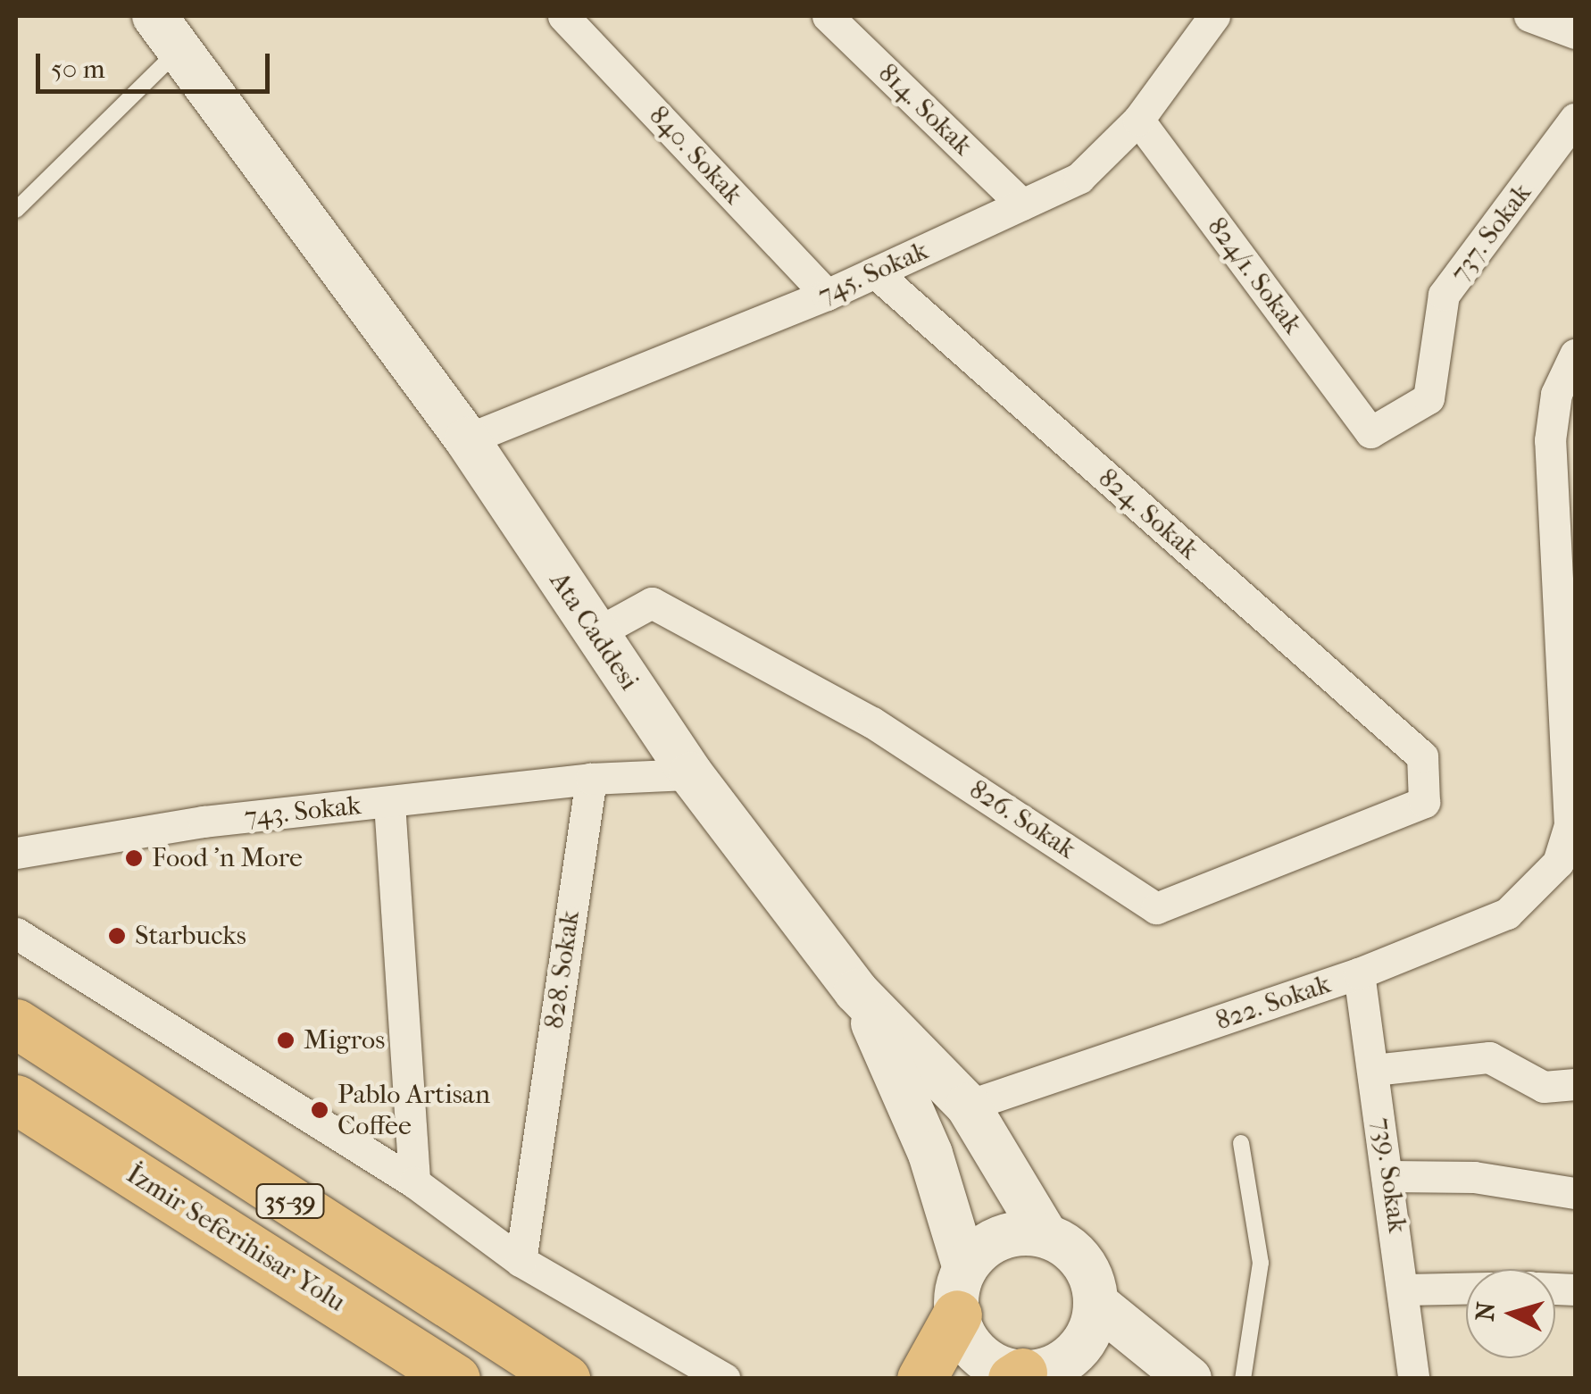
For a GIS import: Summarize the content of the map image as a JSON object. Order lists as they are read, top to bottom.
{
  "streets": {
    "main road": ["Ata Caddesi", "35-39", "İzmir Seferihisar Yolu"],
    "street": [
      "814. Sokak",
      "840. Sokak",
      "737. Sokak",
      "745. Sokak",
      "824/1. Sokak",
      "824. Sokak",
      "743. Sokak",
      "826. Sokak",
      "828. Sokak",
      "822. Sokak",
      "739. Sokak"
    ]
  },
  "crossings": [
    ["814. Sokak", "745. Sokak"],
    ["840. Sokak", "745. Sokak"],
    ["737. Sokak", "824/1. Sokak"],
    ["745. Sokak", "824/1. Sokak"],
    ["745. Sokak", "824. Sokak"],
    ["745. Sokak", "Ata Caddesi"],
    ["824. Sokak", "826. Sokak"],
    ["Ata Caddesi", "826. Sokak"],
    ["Ata Caddesi", "822. Sokak"],
    ["743. Sokak", "828. Sokak"],
    ["822. Sokak", "739. Sokak"]
  ],
  "places": [
    "Food 'n More",
    "Starbucks",
    "Migros",
    "Pablo Artisan Coffee"
  ],
  "scale_bar": "50 m",
  "north": "left"
}
